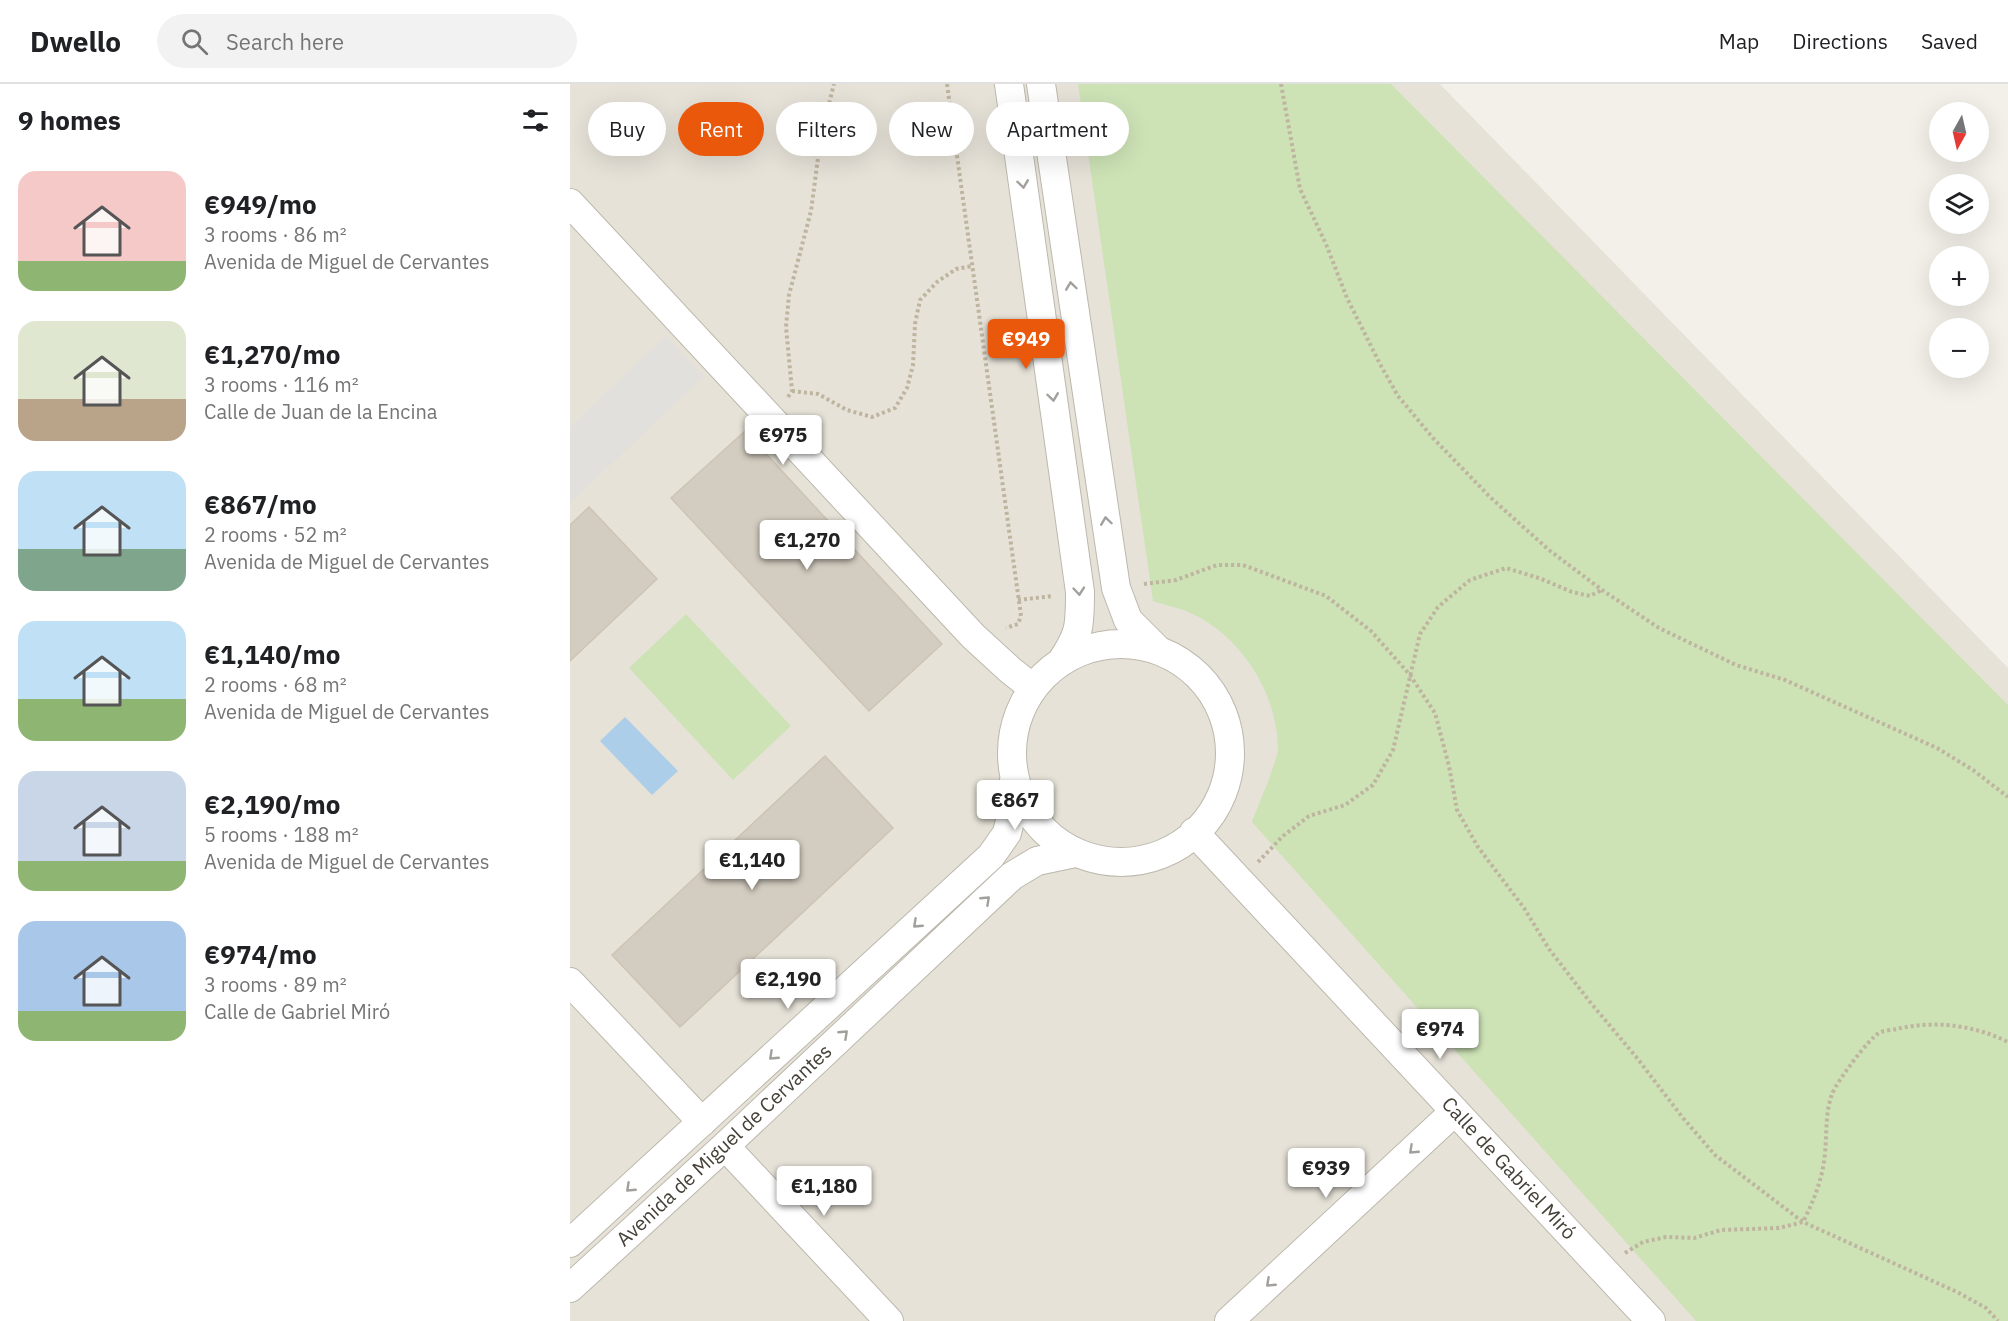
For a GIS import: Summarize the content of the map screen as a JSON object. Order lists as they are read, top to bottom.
{
  "streets": {
    "street": ["Avenida de Miguel de Cervantes", "Calle de Gabriel Miró"]
  },
  "north": "bottom",
  "page": {
    "header": "Dwello",
    "search": "Search here",
    "nav": ["Map", "Directions", "Saved"],
    "heading": "9 homes",
    "map_buttons": ["+", "−"],
    "chip": [
      "Buy",
      "Rent",
      "Filters",
      "New",
      "Apartment"
    ],
    "list": [
      {
        "name": "€949/mo",
        "note": "3 rooms · 86 m² · Avenida de Miguel de Cervantes"
      },
      {
        "name": "€1,270/mo",
        "note": "3 rooms · 116 m² · Calle de Juan de la Encina"
      },
      {
        "name": "€867/mo",
        "note": "2 rooms · 52 m² · Avenida de Miguel de Cervantes"
      },
      {
        "name": "€1,140/mo",
        "note": "2 rooms · 68 m² · Avenida de Miguel de Cervantes"
      },
      {
        "name": "€2,190/mo",
        "note": "5 rooms · 188 m² · Avenida de Miguel de Cervantes"
      },
      {
        "name": "€974/mo",
        "note": "3 rooms · 89 m² · Calle de Gabriel Miró"
      }
    ],
    "price": [
      "€949",
      "€975",
      "€1,270",
      "€867",
      "€1,140",
      "€2,190",
      "€974",
      "€939",
      "€1,180"
    ]
  }
}
